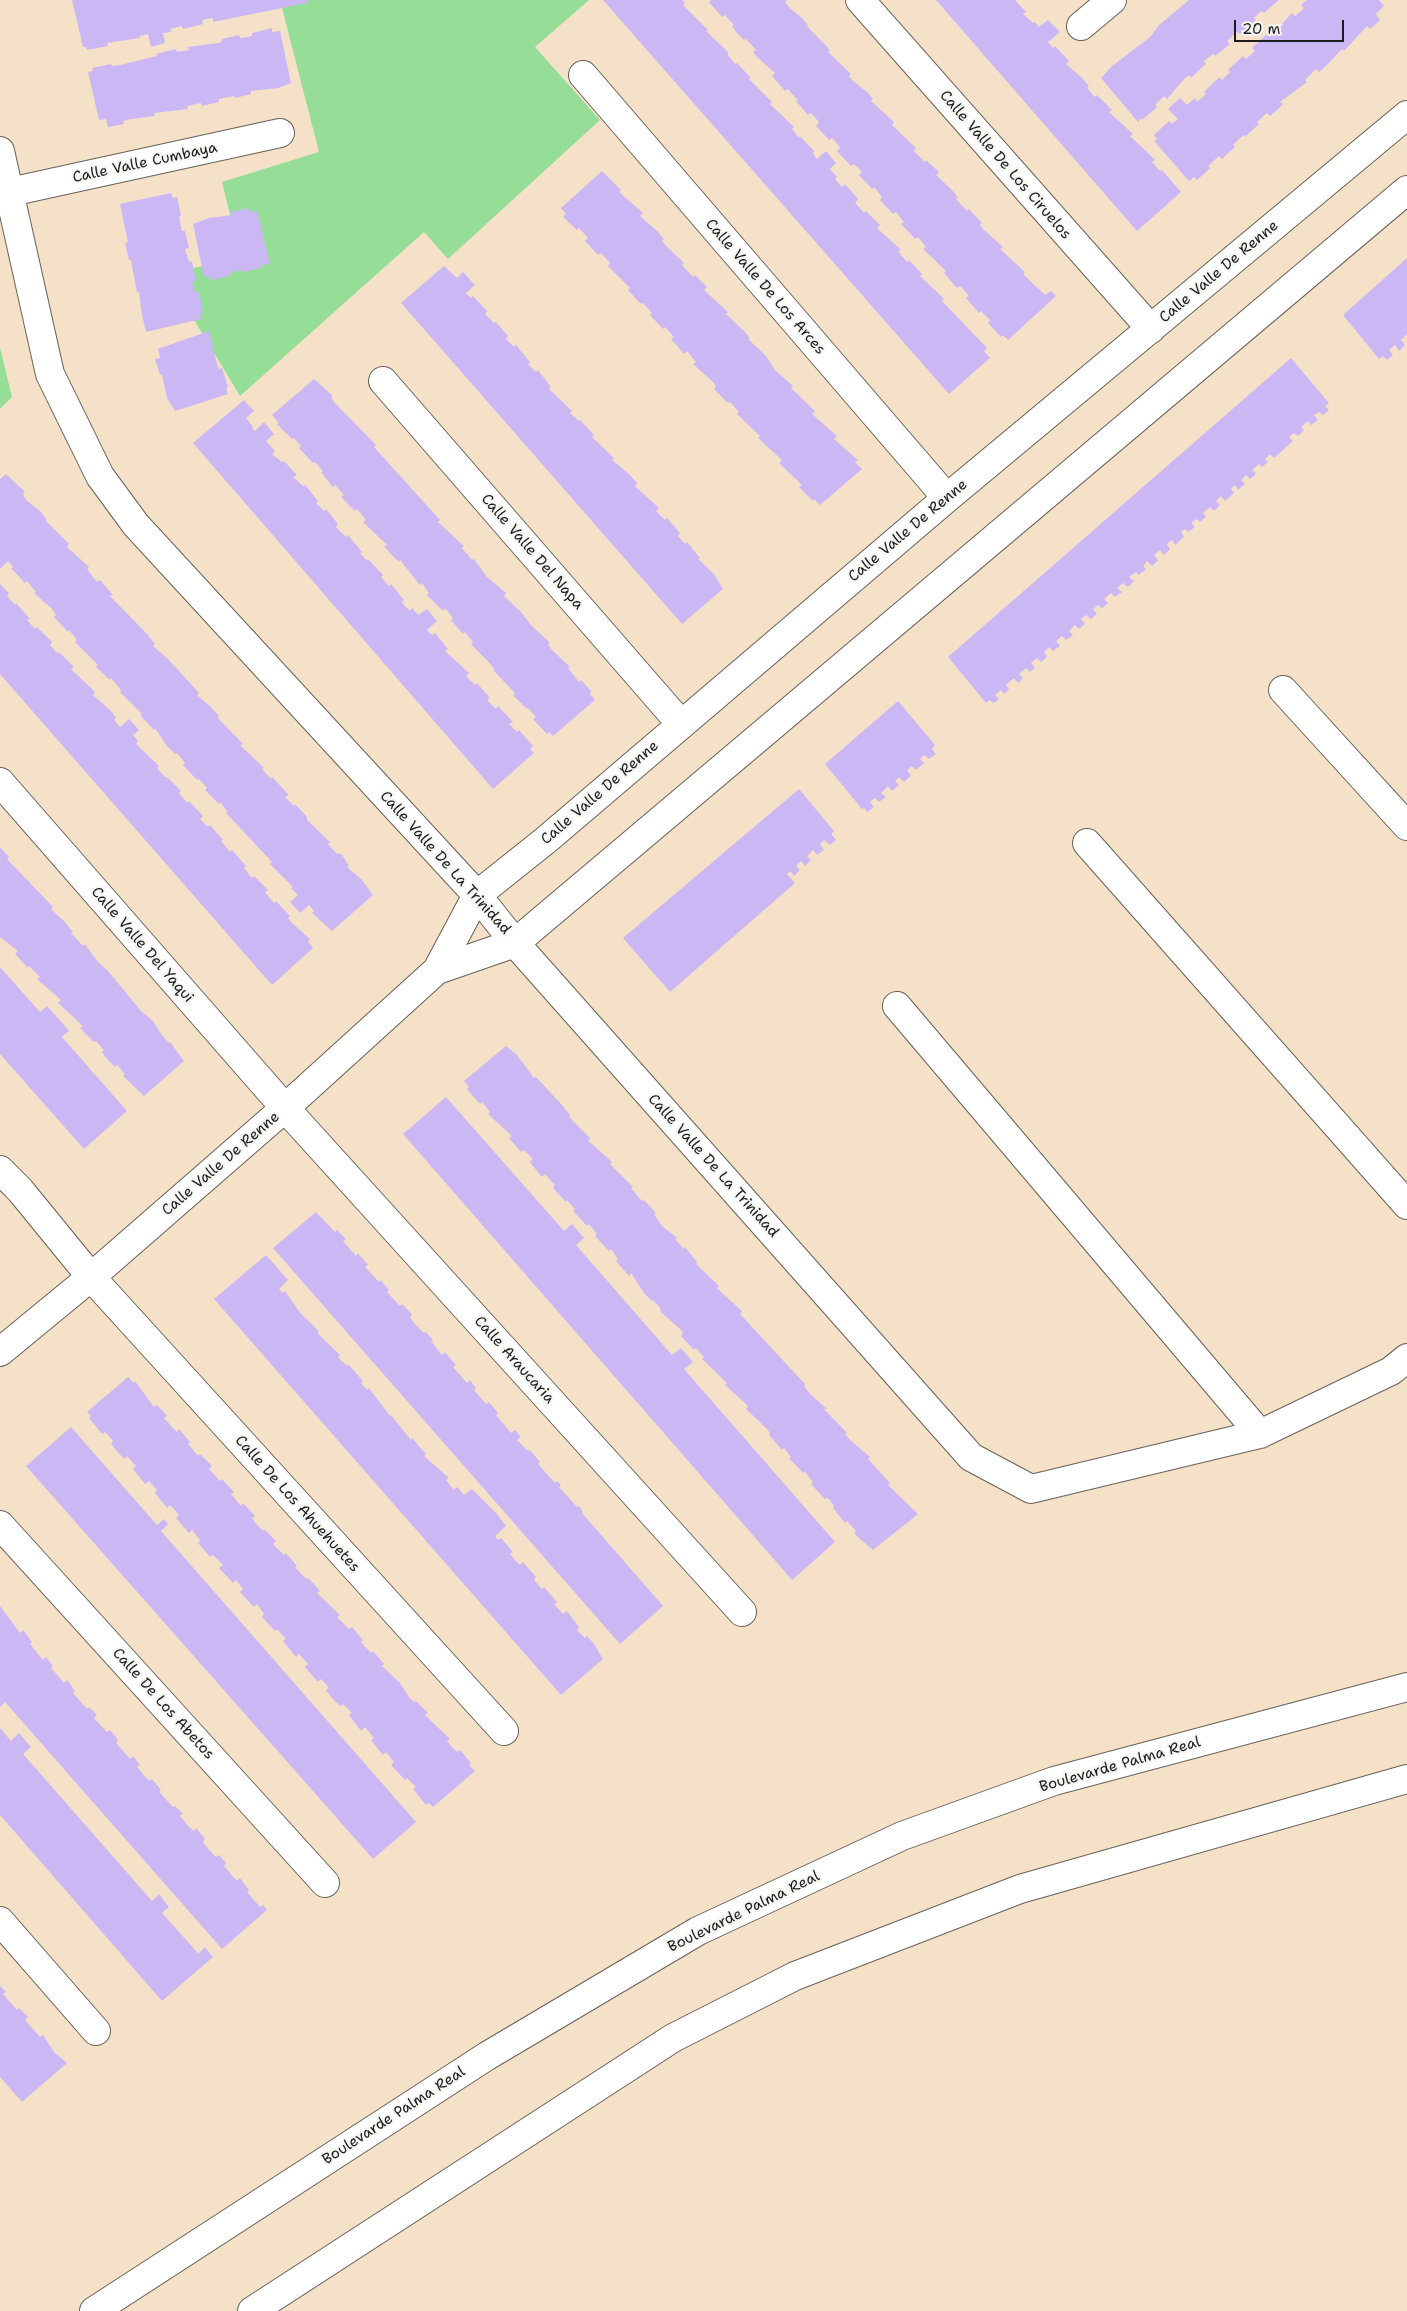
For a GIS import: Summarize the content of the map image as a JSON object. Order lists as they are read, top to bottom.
{
  "streets": {
    "street": [
      "Calle Valle Cumbaya",
      "Calle Valle De Los Ciruelos",
      "Calle Valle De Renne",
      "Calle Valle De Los Arces",
      "Calle Valle Del Napa",
      "Calle Valle De La Trinidad",
      "Calle Valle Del Yaqui",
      "Calle Araucaria",
      "Calle De Los Ahuehuetes",
      "Calle De Los Abetos",
      "Boulevarde Palma Real"
    ]
  },
  "crossings": [
    ["Calle Valle Cumbaya", "Calle Valle De La Trinidad"],
    ["Calle Valle De Los Ciruelos", "Calle Valle De Renne"],
    ["Calle Valle De Renne", "Calle Valle De Los Arces"],
    ["Calle Valle De Renne", "Calle Valle Del Napa"],
    ["Calle Valle De Renne", "Calle Valle De La Trinidad"],
    ["Calle Valle De Renne", "Calle Valle Del Yaqui"],
    ["Calle Valle De Renne", "Calle Araucaria"],
    ["Calle Valle De Renne", "Calle De Los Ahuehuetes"],
    ["Calle Valle Del Yaqui", "Calle Araucaria"]
  ],
  "scale_bar": "20 m"
}
